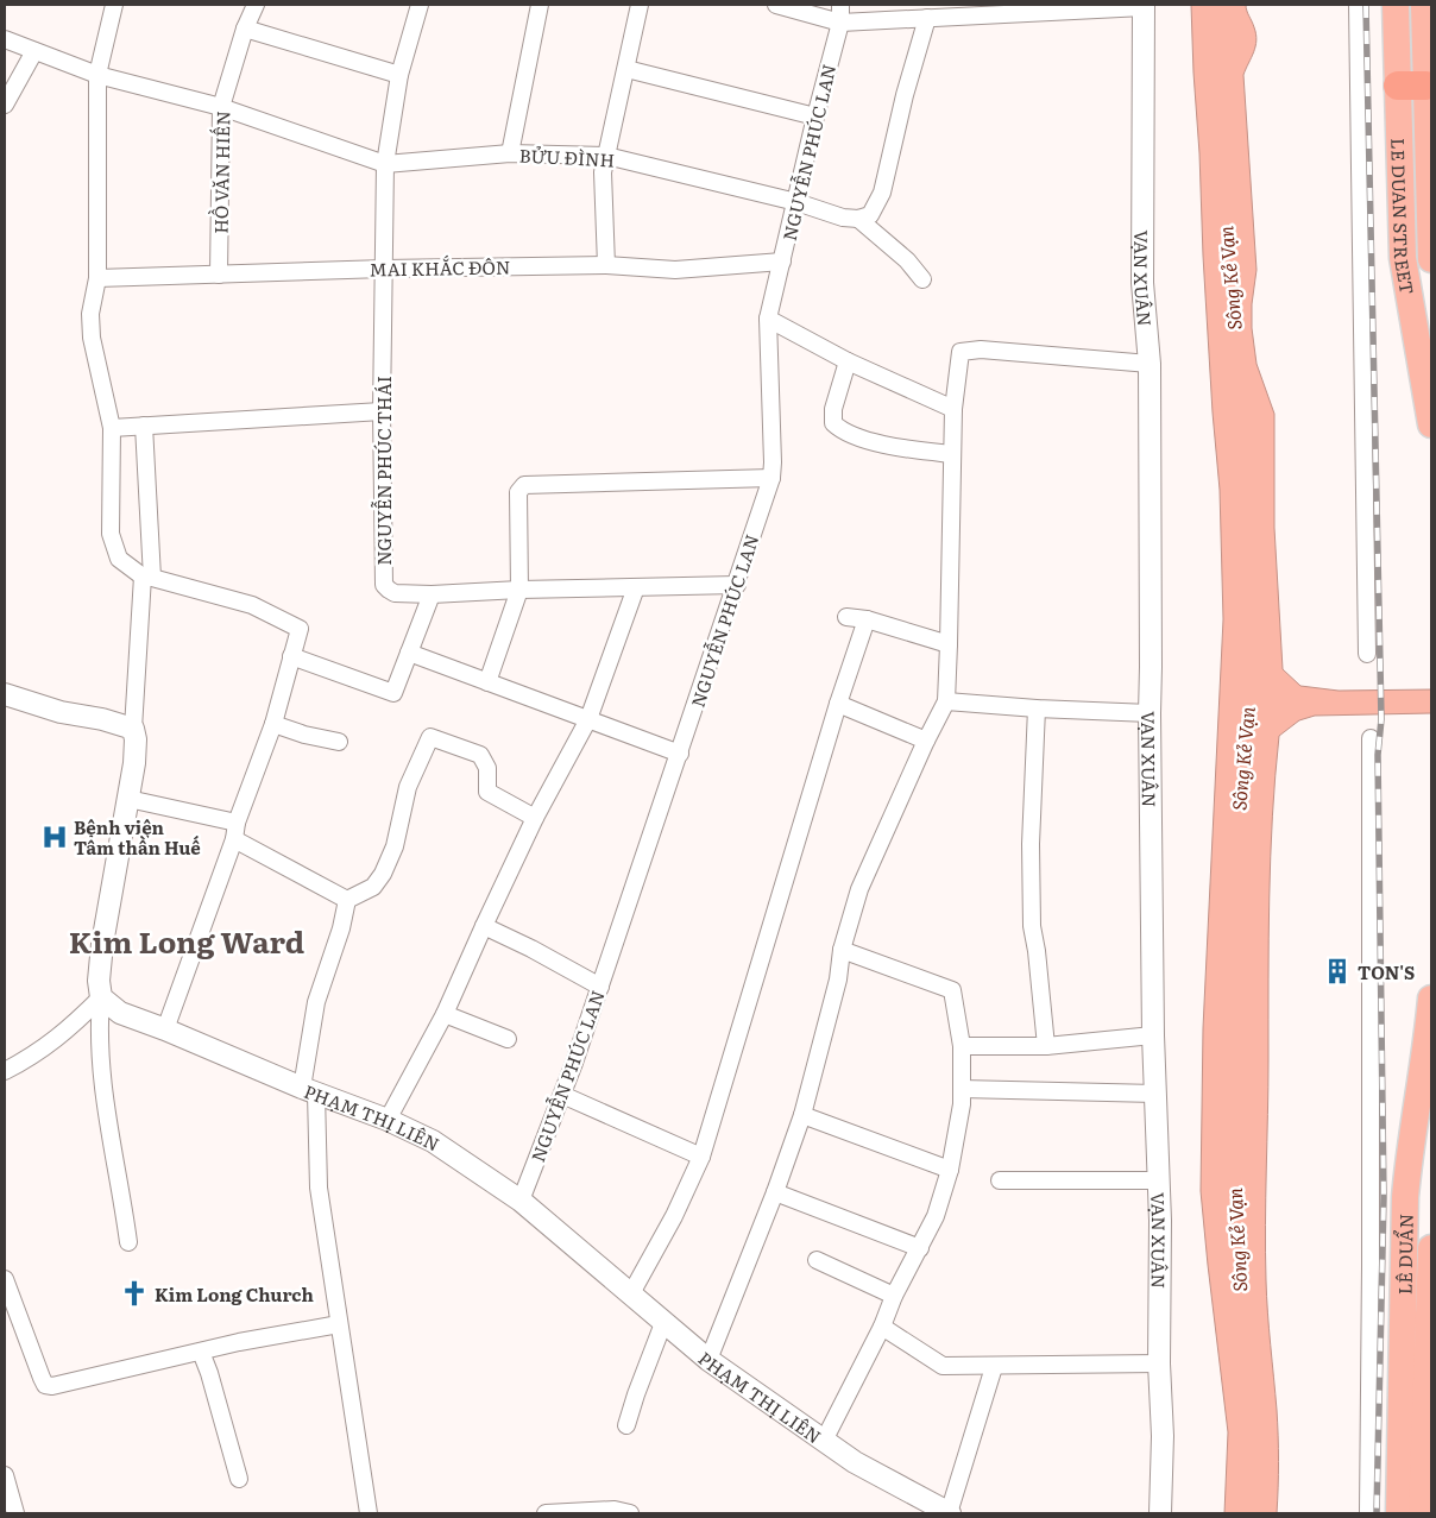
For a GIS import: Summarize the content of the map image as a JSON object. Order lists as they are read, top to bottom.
{
  "streets": {
    "main road": ["LE DUAN STREET", "LÊ DUẨN"],
    "street": [
      "NGUYỄN PHÚC LAN",
      "BỬU ĐÌNH",
      "HỒ VĂN HIẾN",
      "MAI KHẮC ĐÔN",
      "VẠN XUÂN",
      "NGUYỄN PHÚC THÁI",
      "PHẠM THỊ LIÊN"
    ]
  },
  "crossings": [
    ["NGUYỄN PHÚC LAN", "BỬU ĐÌNH"],
    ["NGUYỄN PHÚC LAN", "MAI KHẮC ĐÔN"],
    ["NGUYỄN PHÚC LAN", "NGUYỄN PHÚC THÁI"],
    ["NGUYỄN PHÚC LAN", "PHẠM THỊ LIÊN"],
    ["BỬU ĐÌNH", "HỒ VĂN HIẾN"],
    ["BỬU ĐÌNH", "NGUYỄN PHÚC THÁI"],
    ["HỒ VĂN HIẾN", "MAI KHẮC ĐÔN"],
    ["MAI KHẮC ĐÔN", "NGUYỄN PHÚC THÁI"]
  ],
  "districts": ["Kim Long Ward"],
  "water": ["Sông Kẻ Vạn"],
  "places": {
    "hospital": ["Bệnh viện Tâm thần Huế"],
    "building": ["TON'S"],
    "church": ["Kim Long Church"]
  }
}
